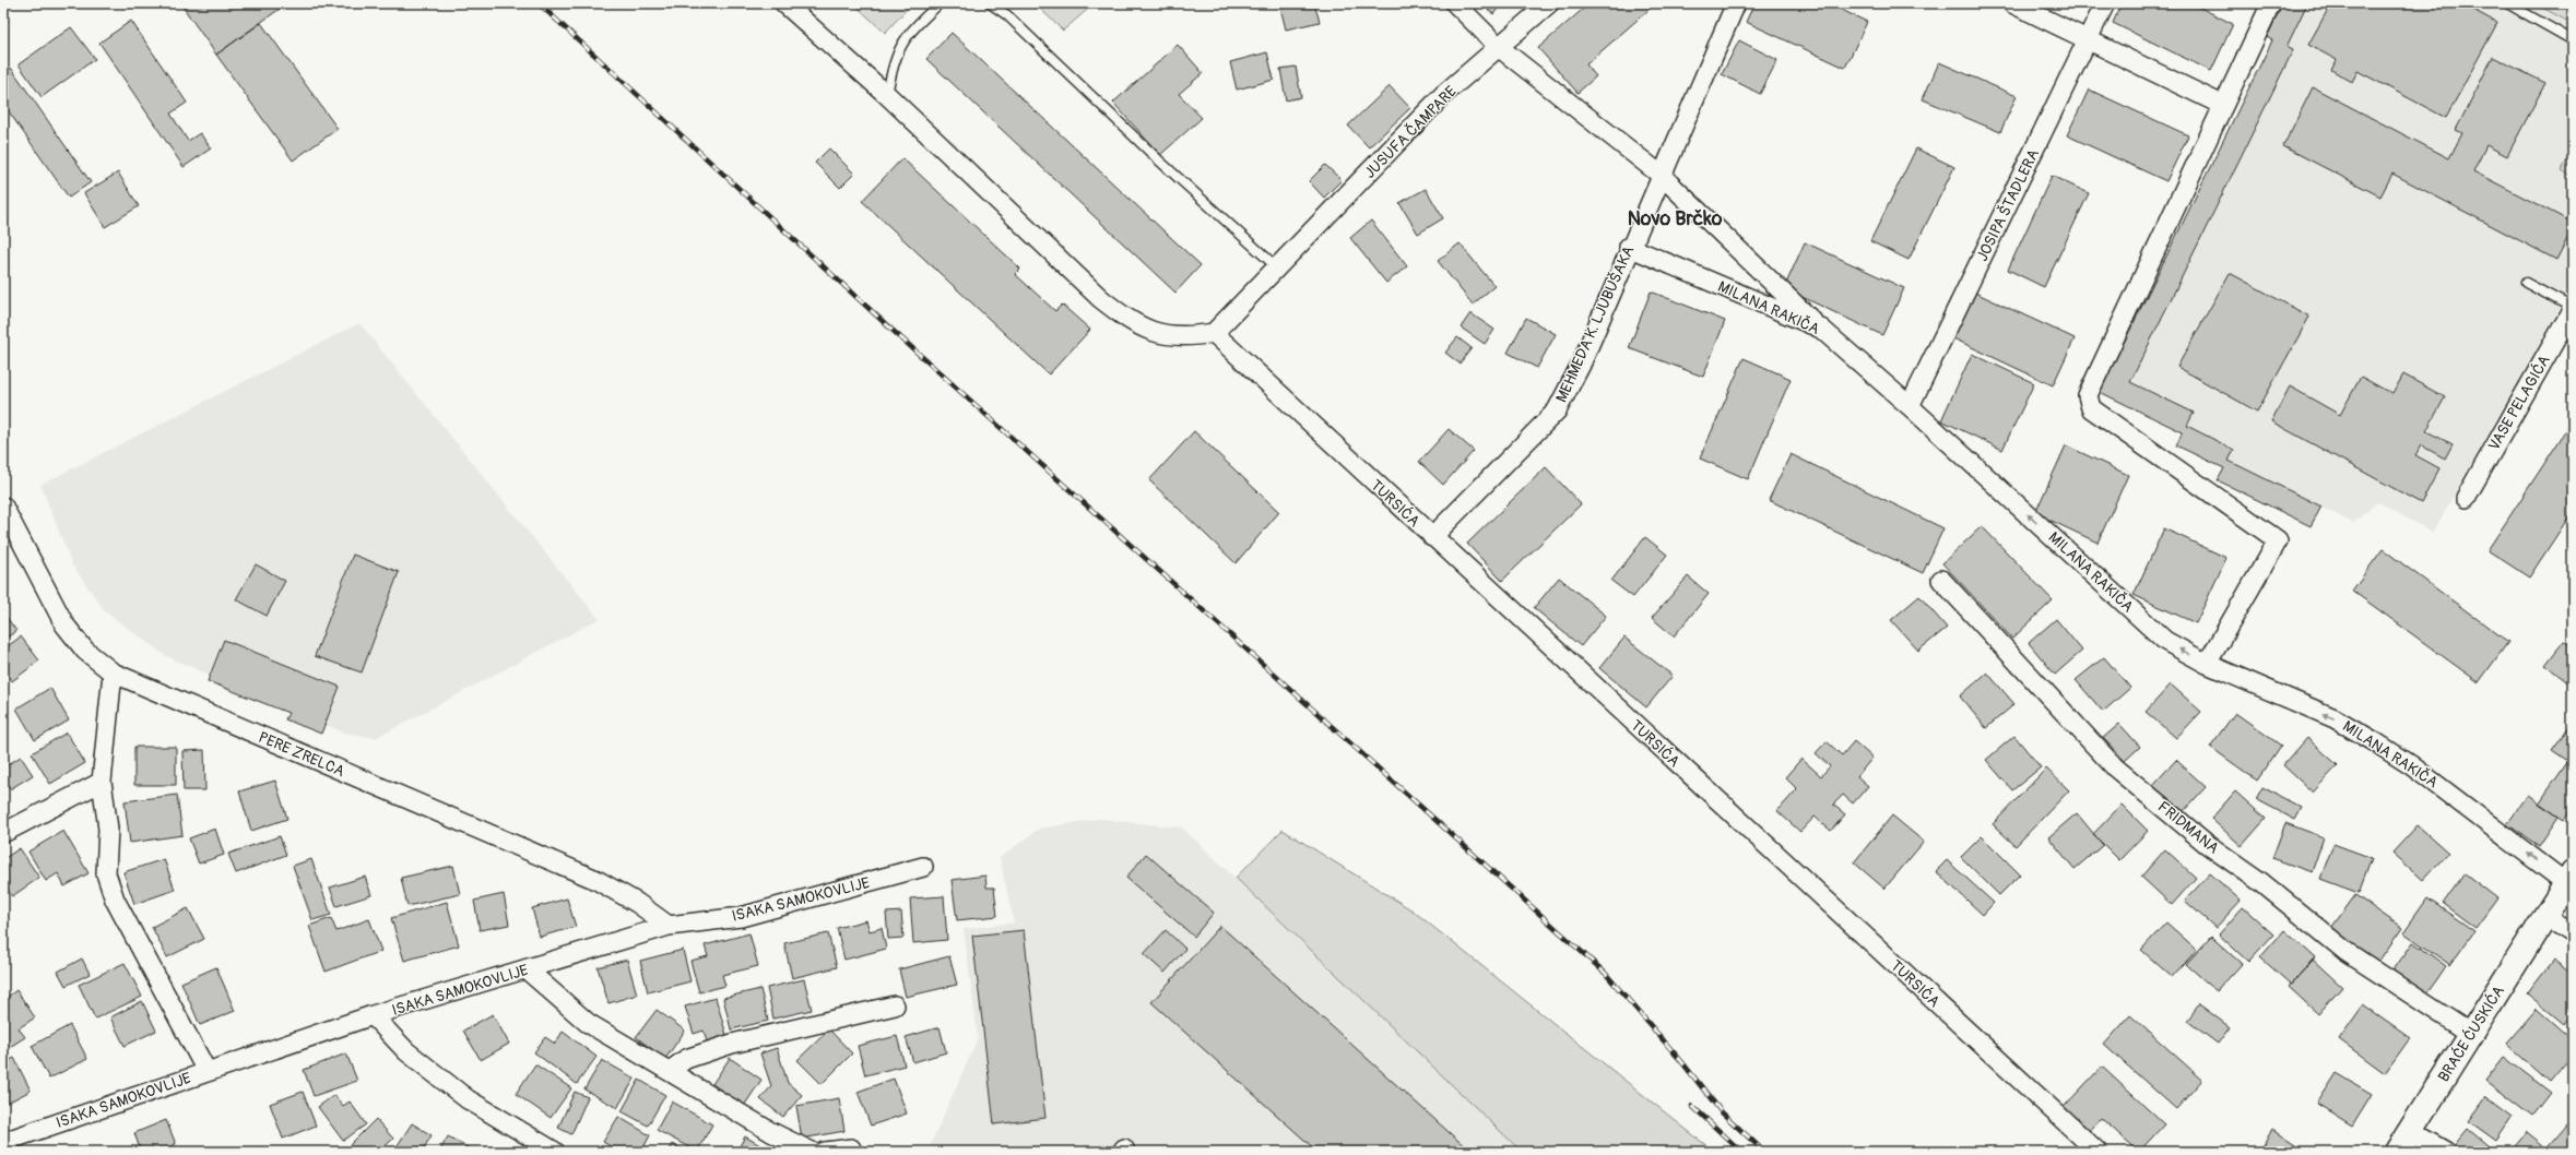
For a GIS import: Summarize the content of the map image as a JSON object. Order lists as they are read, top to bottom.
{
  "streets": {
    "main road": ["BRAĆE ĆUSKIĆA"],
    "street": [
      "JUSUFA ČAMPARE",
      "JOSIPA ŠTADLERA",
      "MILANA RAKIČA",
      "MEHMEDA K. LJUBUŠAKA",
      "VASE PELAGIĆA",
      "TURSIĆA",
      "PERE ZRELCA",
      "FRIDMANA",
      "ISAKA SAMOKOVLIJE"
    ]
  },
  "crossings": [
    ["JUSUFA ČAMPARE", "TURSIĆA"],
    ["JOSIPA ŠTADLERA", "MILANA RAKIČA"],
    ["MILANA RAKIČA", "MEHMEDA K. LJUBUŠAKA"],
    ["MILANA RAKIČA", "BRAĆE ĆUSKIĆA"],
    ["MEHMEDA K. LJUBUŠAKA", "TURSIĆA"],
    ["PERE ZRELCA", "ISAKA SAMOKOVLIJE"],
    ["FRIDMANA", "BRAĆE ĆUSKIĆA"]
  ],
  "one_way": ["MILANA RAKIČA"],
  "districts": ["Novo Brčko"]
}
